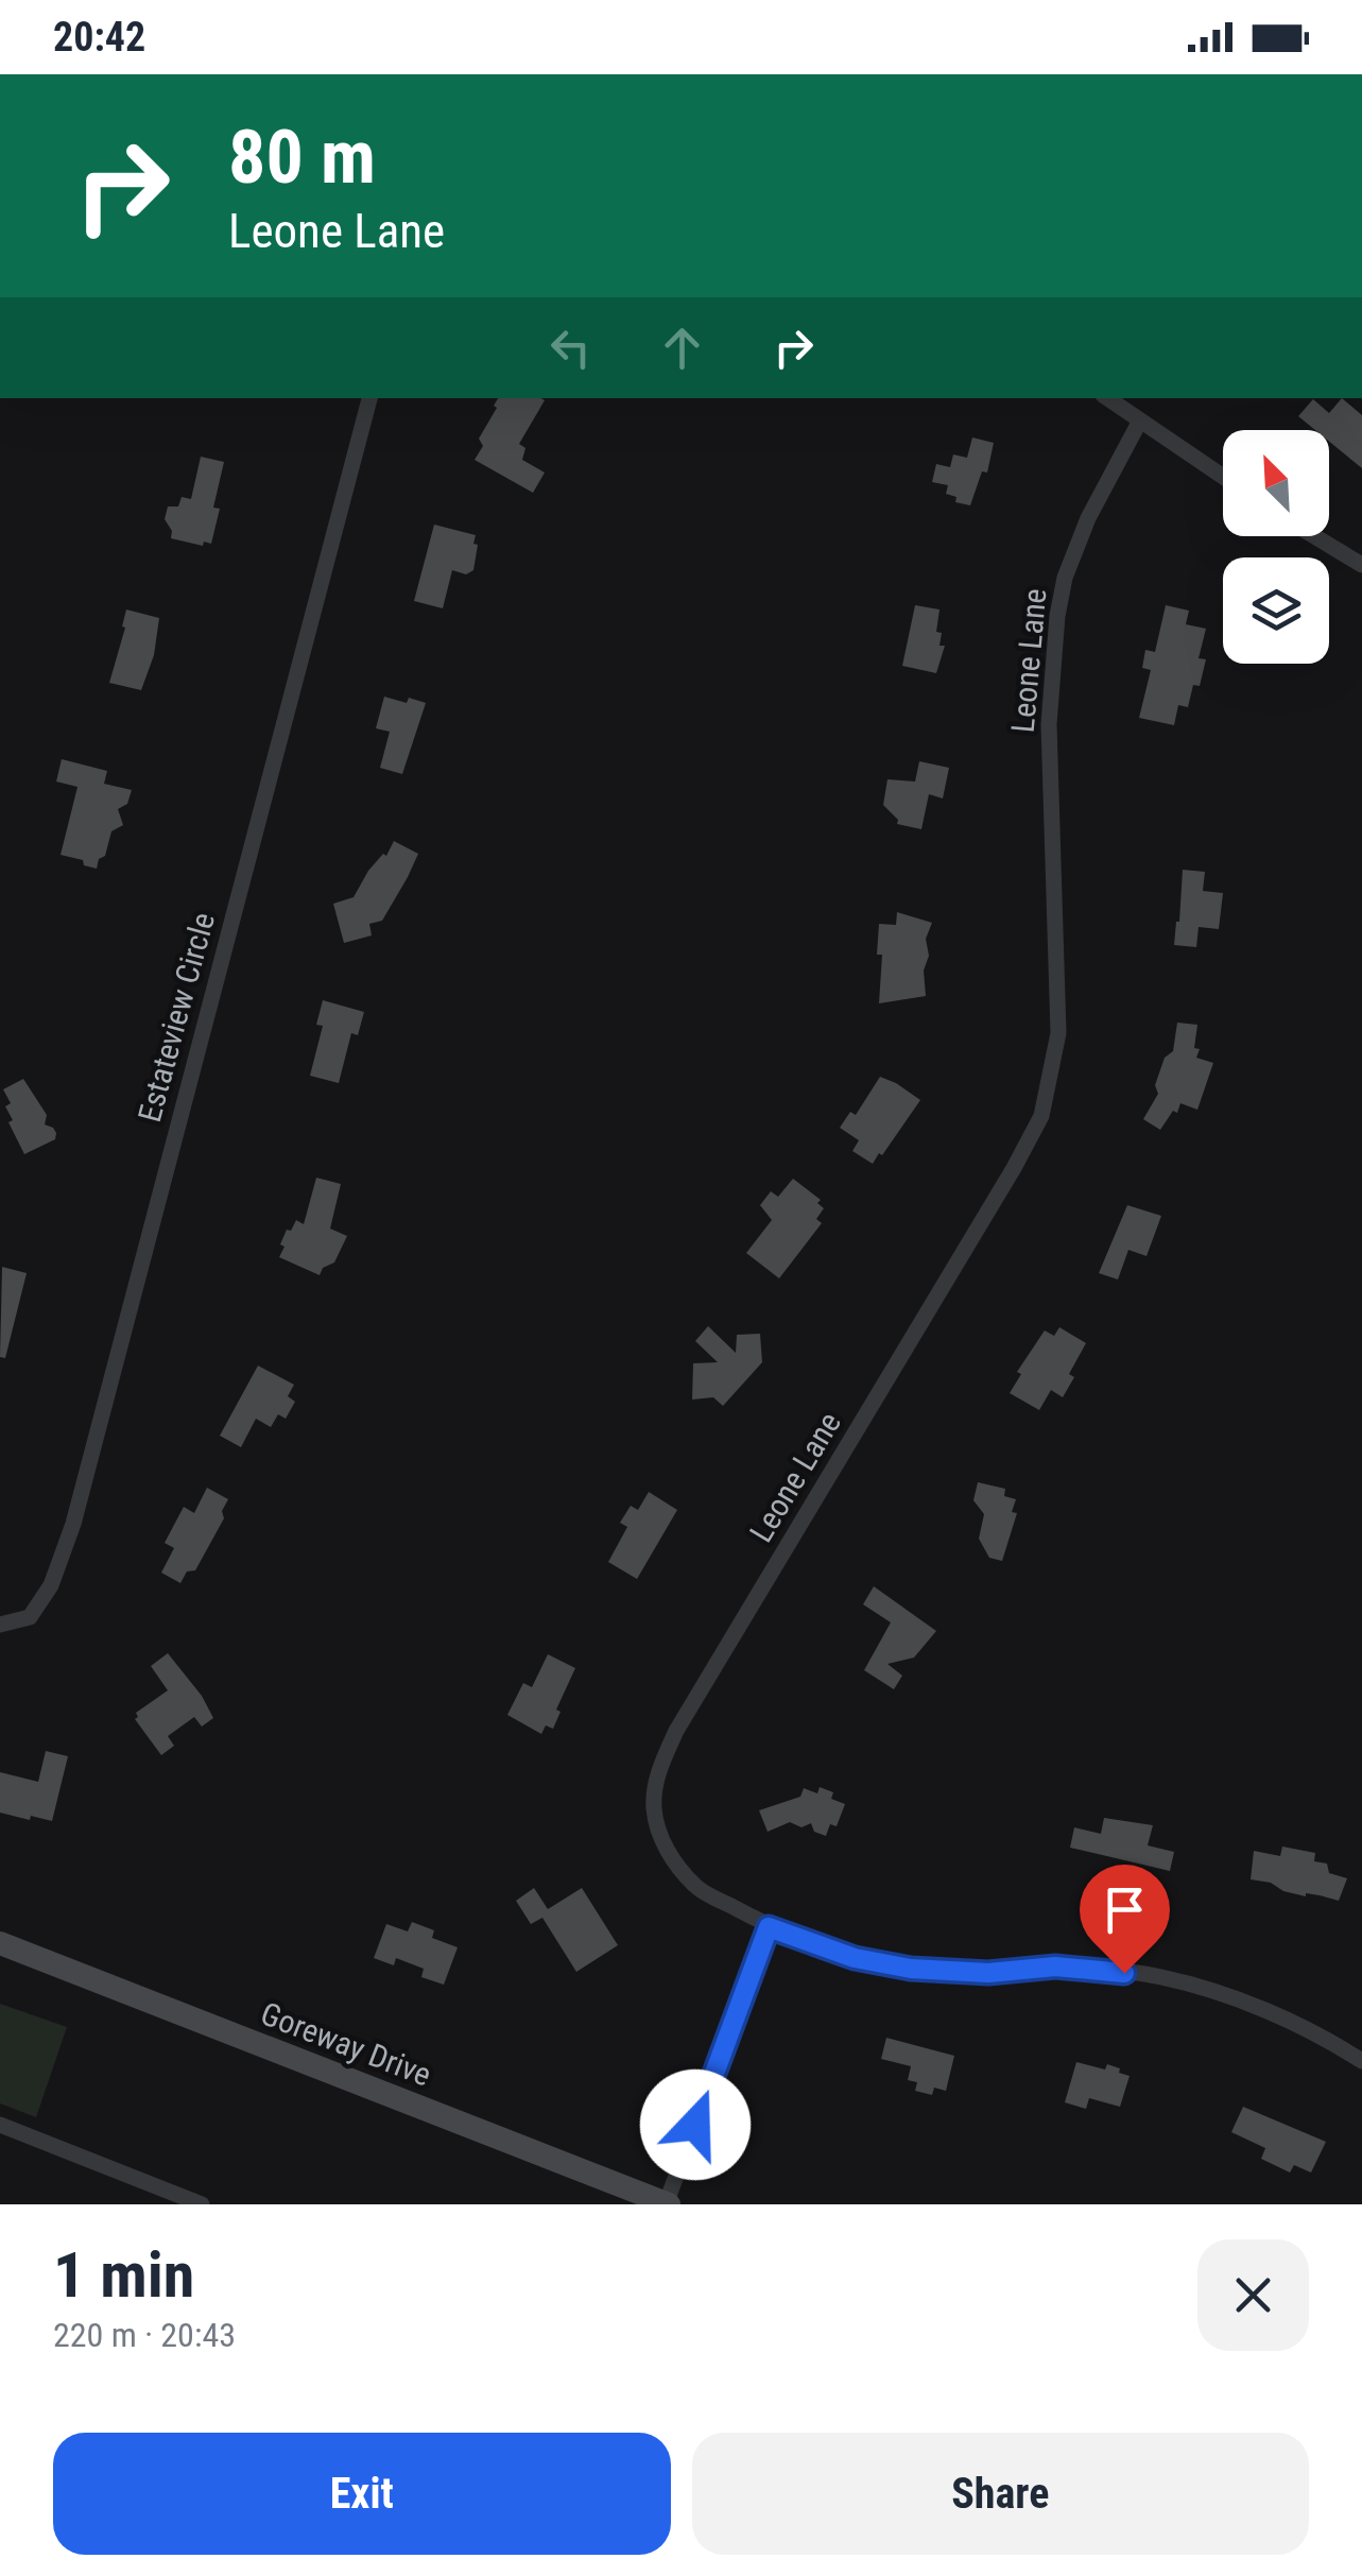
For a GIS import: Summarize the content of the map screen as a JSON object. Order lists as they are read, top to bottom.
{
  "streets": {
    "street": ["Leone Lane", "Estateview Circle", "Goreway Drive"]
  },
  "north": "top left",
  "page": {
    "status": "20:42",
    "turn": ["80 m", "Leone Lane"],
    "heading": ["1 min", "220 m · 20:43"],
    "buttons": ["Exit", "Share"]
  }
}
